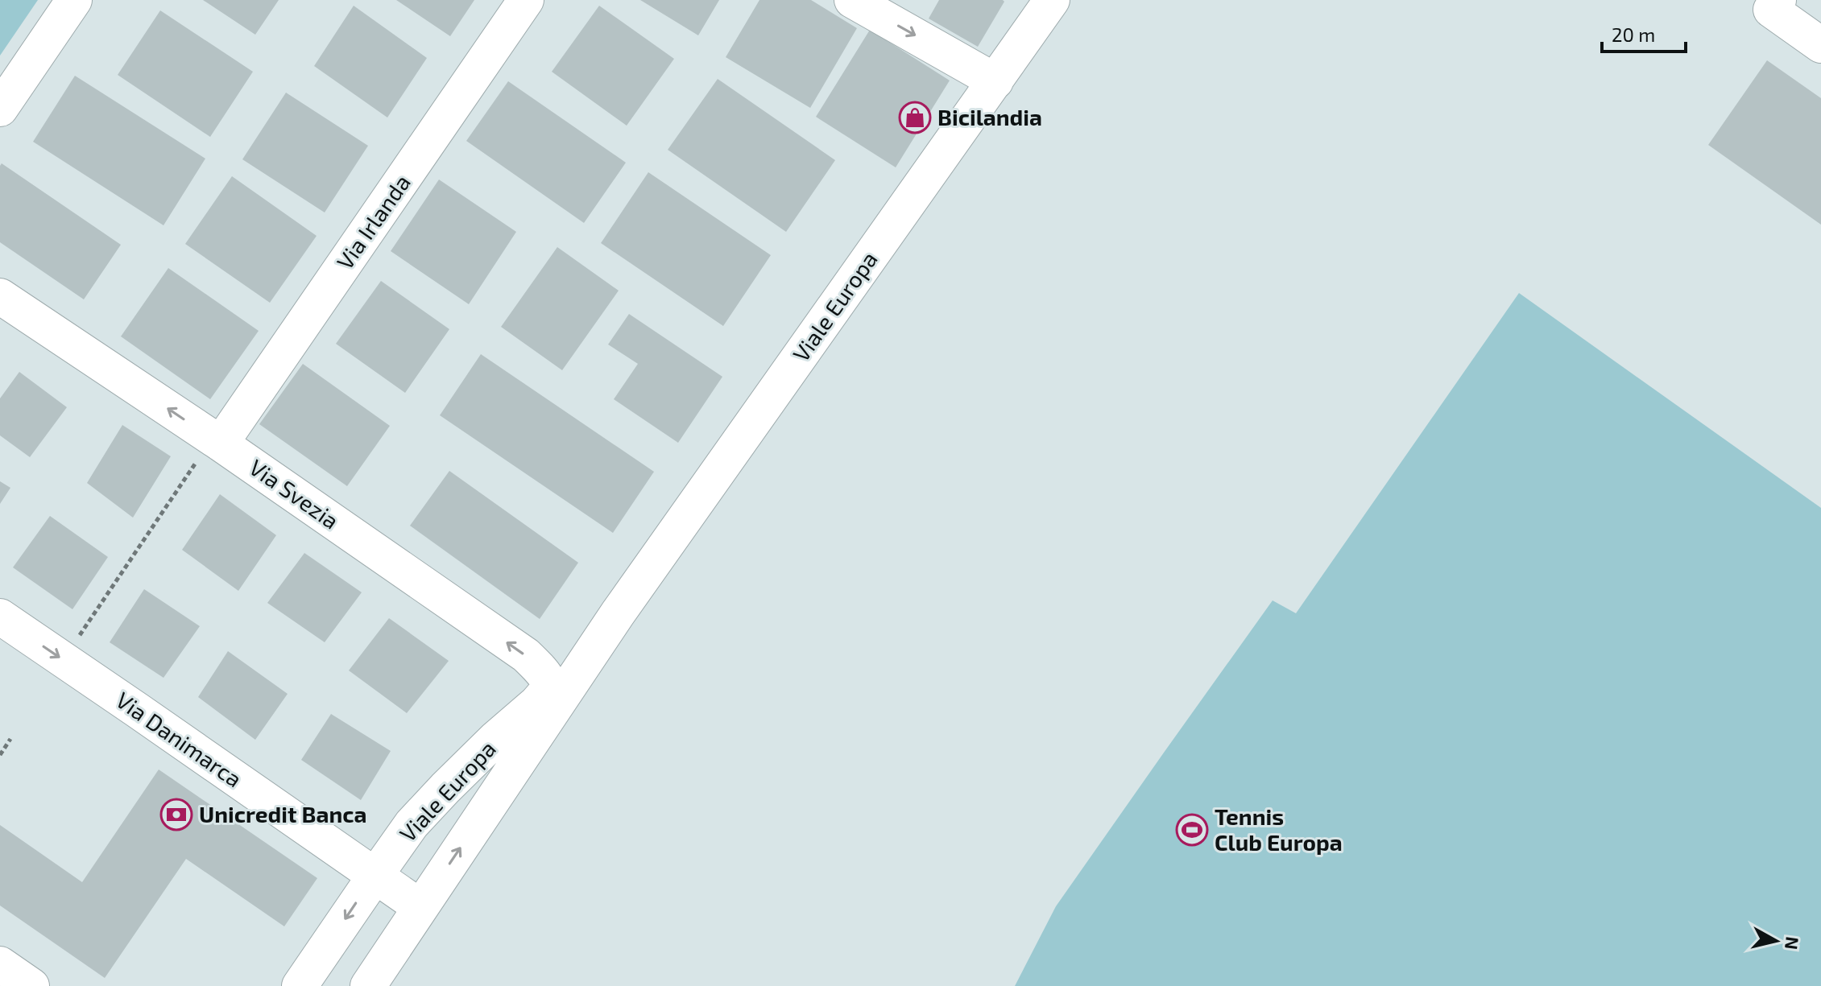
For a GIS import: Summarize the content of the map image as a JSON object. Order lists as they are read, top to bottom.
{
  "streets": {
    "street": [
      "Via Irlanda",
      "Viale Europa",
      "Via Svezia",
      "Via Danimarca"
    ]
  },
  "crossings": [
    ["Via Irlanda", "Via Svezia"],
    ["Viale Europa", "Via Svezia"],
    ["Viale Europa", "Via Danimarca"]
  ],
  "one_way": ["Via Svezia"],
  "places": {
    "shop": ["Bicilandia"],
    "bank": ["Unicredit Banca"],
    "sports": ["Tennis Club Europa"]
  },
  "scale_bar": "20 m",
  "north": "right"
}
